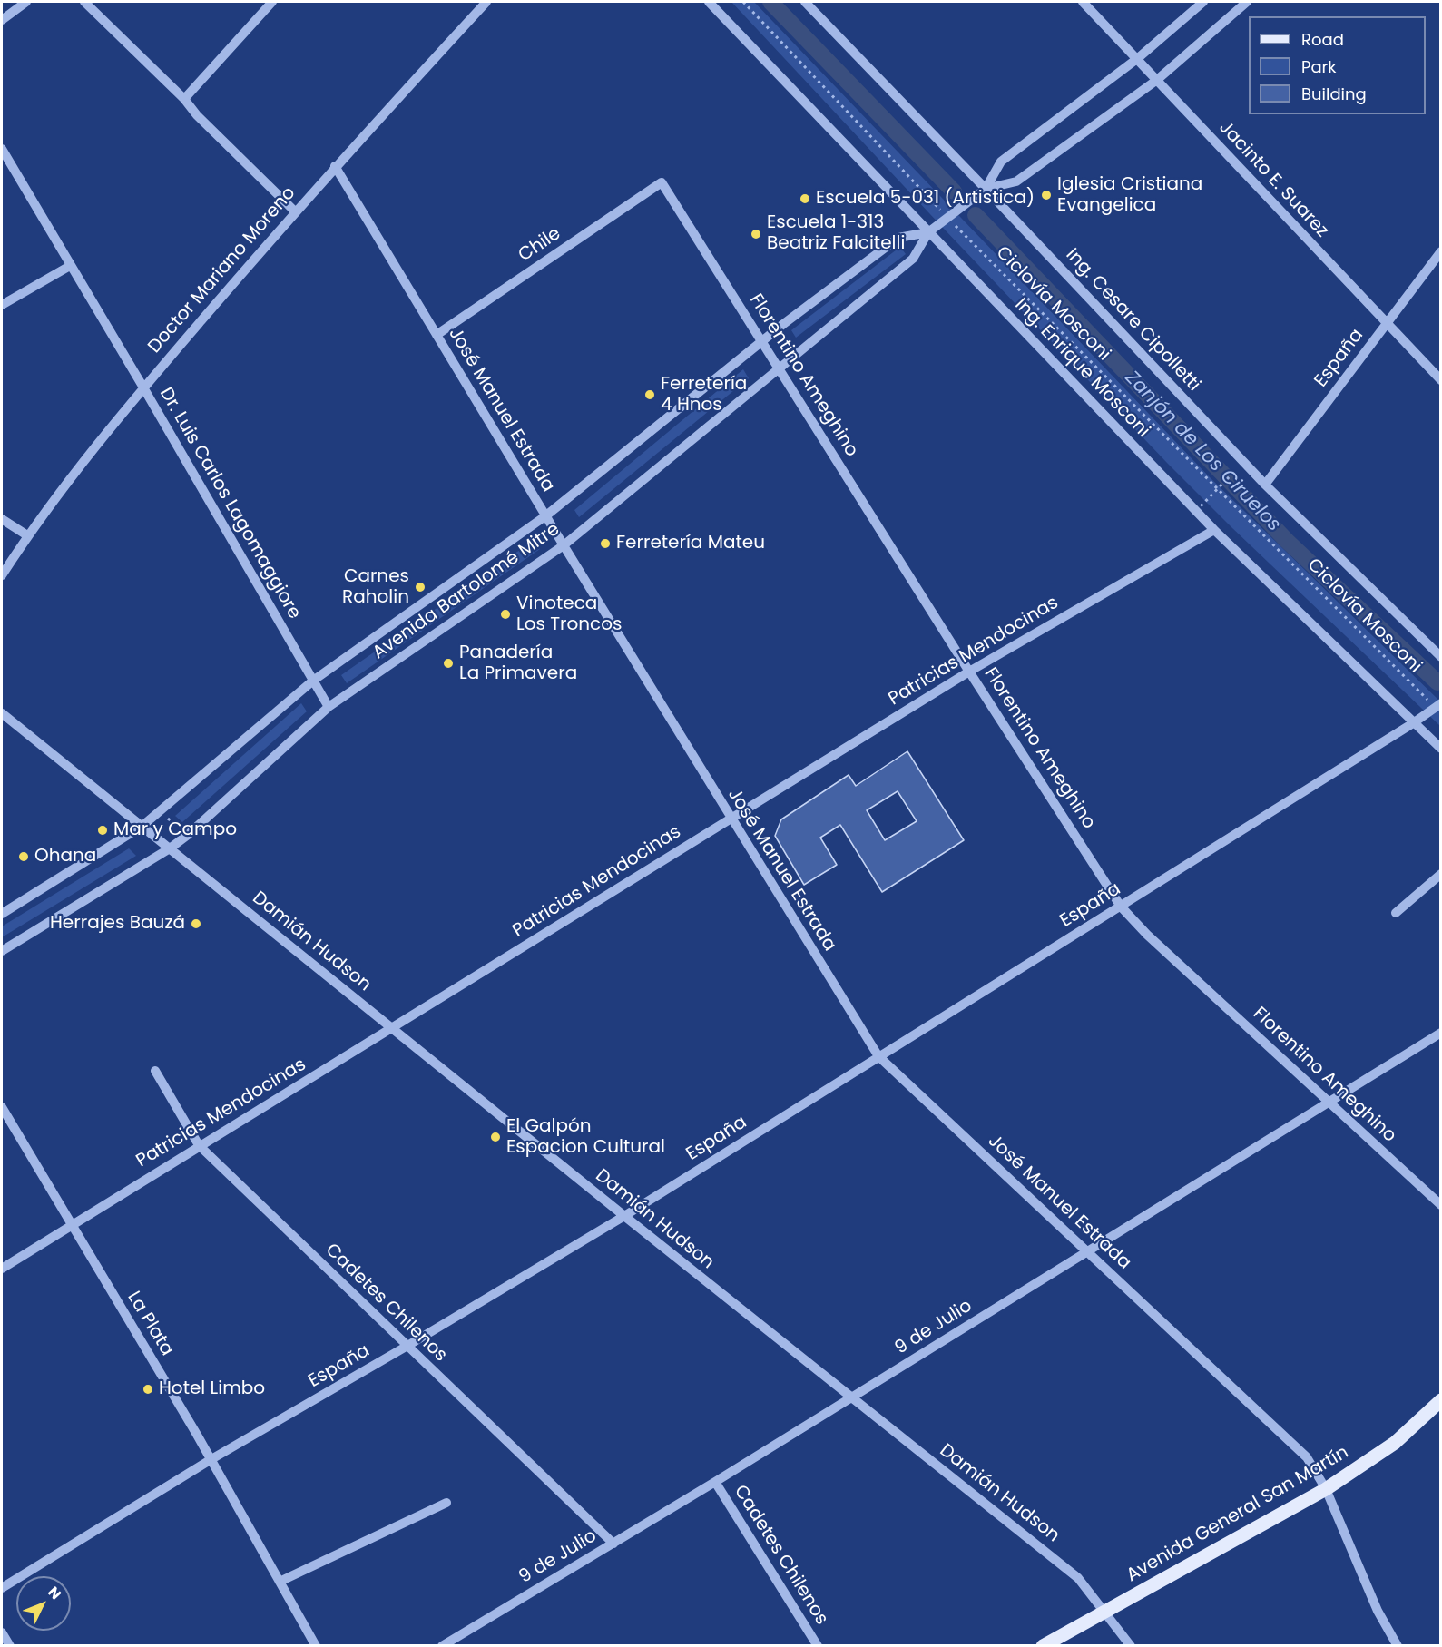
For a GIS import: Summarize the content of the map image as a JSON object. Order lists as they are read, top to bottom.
{
  "streets": {
    "main road": ["Avenida General San Martín"],
    "street": [
      "Jacinto E. Suarez",
      "Chile",
      "Doctor Mariano Moreno",
      "Ing. Cesare Cipolletti",
      "España",
      "Ing. Enrique Mosconi",
      "Florentino Ameghino",
      "José Manuel Estrada",
      "Dr. Luis Carlos Lagomaggiore",
      "Avenida Bartolomé Mitre",
      "Patricias Mendocinas",
      "Damián Hudson",
      "Cadetes Chilenos",
      "La Plata",
      "9 de Julio"
    ],
    "path": ["Ciclovía Mosconi"]
  },
  "crossings": [
    ["Jacinto E. Suarez", "España"],
    ["Jacinto E. Suarez", "Avenida Bartolomé Mitre"],
    ["Chile", "Florentino Ameghino"],
    ["Chile", "José Manuel Estrada"],
    ["Doctor Mariano Moreno", "José Manuel Estrada"],
    ["Doctor Mariano Moreno", "Dr. Luis Carlos Lagomaggiore"],
    ["Ciclovía Mosconi", "España"],
    ["Ciclovía Mosconi", "Avenida Bartolomé Mitre"],
    ["Ing. Cesare Cipolletti", "España"],
    ["Ing. Cesare Cipolletti", "Avenida Bartolomé Mitre"],
    ["España", "Ing. Enrique Mosconi"],
    ["España", "Florentino Ameghino"],
    ["España", "José Manuel Estrada"],
    ["España", "Damián Hudson"],
    ["España", "Cadetes Chilenos"],
    ["España", "La Plata"],
    ["Ing. Enrique Mosconi", "Avenida Bartolomé Mitre"],
    ["Ing. Enrique Mosconi", "Patricias Mendocinas"],
    ["Florentino Ameghino", "Avenida Bartolomé Mitre"],
    ["Florentino Ameghino", "Patricias Mendocinas"],
    ["Florentino Ameghino", "9 de Julio"],
    ["José Manuel Estrada", "Avenida Bartolomé Mitre"],
    ["José Manuel Estrada", "Patricias Mendocinas"],
    ["José Manuel Estrada", "9 de Julio"],
    ["José Manuel Estrada", "Avenida General San Martín"],
    ["Dr. Luis Carlos Lagomaggiore", "Avenida Bartolomé Mitre"],
    ["Avenida Bartolomé Mitre", "Damián Hudson"],
    ["Patricias Mendocinas", "Damián Hudson"],
    ["Patricias Mendocinas", "Cadetes Chilenos"],
    ["Patricias Mendocinas", "La Plata"],
    ["Damián Hudson", "9 de Julio"],
    ["Damián Hudson", "Avenida General San Martín"],
    ["Cadetes Chilenos", "9 de Julio"]
  ],
  "water": ["Zanjón de Los Ciruelos"],
  "places": [
    "Iglesia Cristiana Evangelica",
    "Escuela 5-031 (Artistica)",
    "Escuela 1-313 Beatriz Falcitelli",
    "Ferretería 4 Hnos",
    "Ferretería Mateu",
    "Carnes Raholin",
    "Vinoteca Los Troncos",
    "Panadería La Primavera",
    "Mar y Campo",
    "Ohana",
    "Herrajes Bauzá",
    "El Galpón Espacion Cultural",
    "Hotel Limbo"
  ],
  "legend": ["Road", "Park", "Building"],
  "north": "top right"
}
